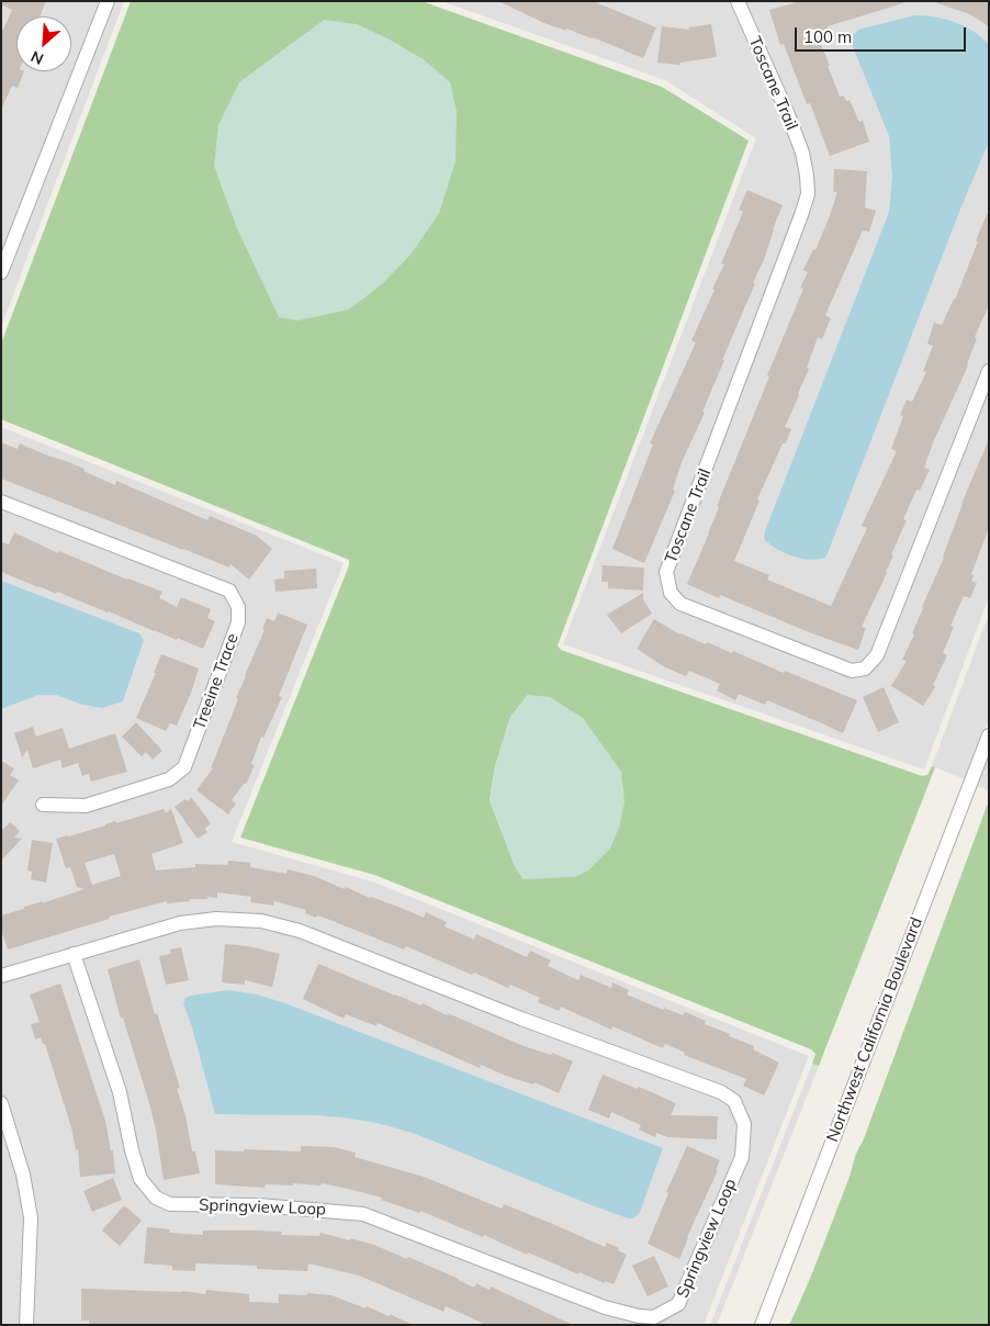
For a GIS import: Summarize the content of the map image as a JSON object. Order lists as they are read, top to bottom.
{
  "streets": {
    "street": [
      "Toscane Trail",
      "Treeine Trace",
      "Northwest California Boulevard",
      "Springview Loop"
    ]
  },
  "scale_bar": "100 m",
  "north": "bottom left"
}
